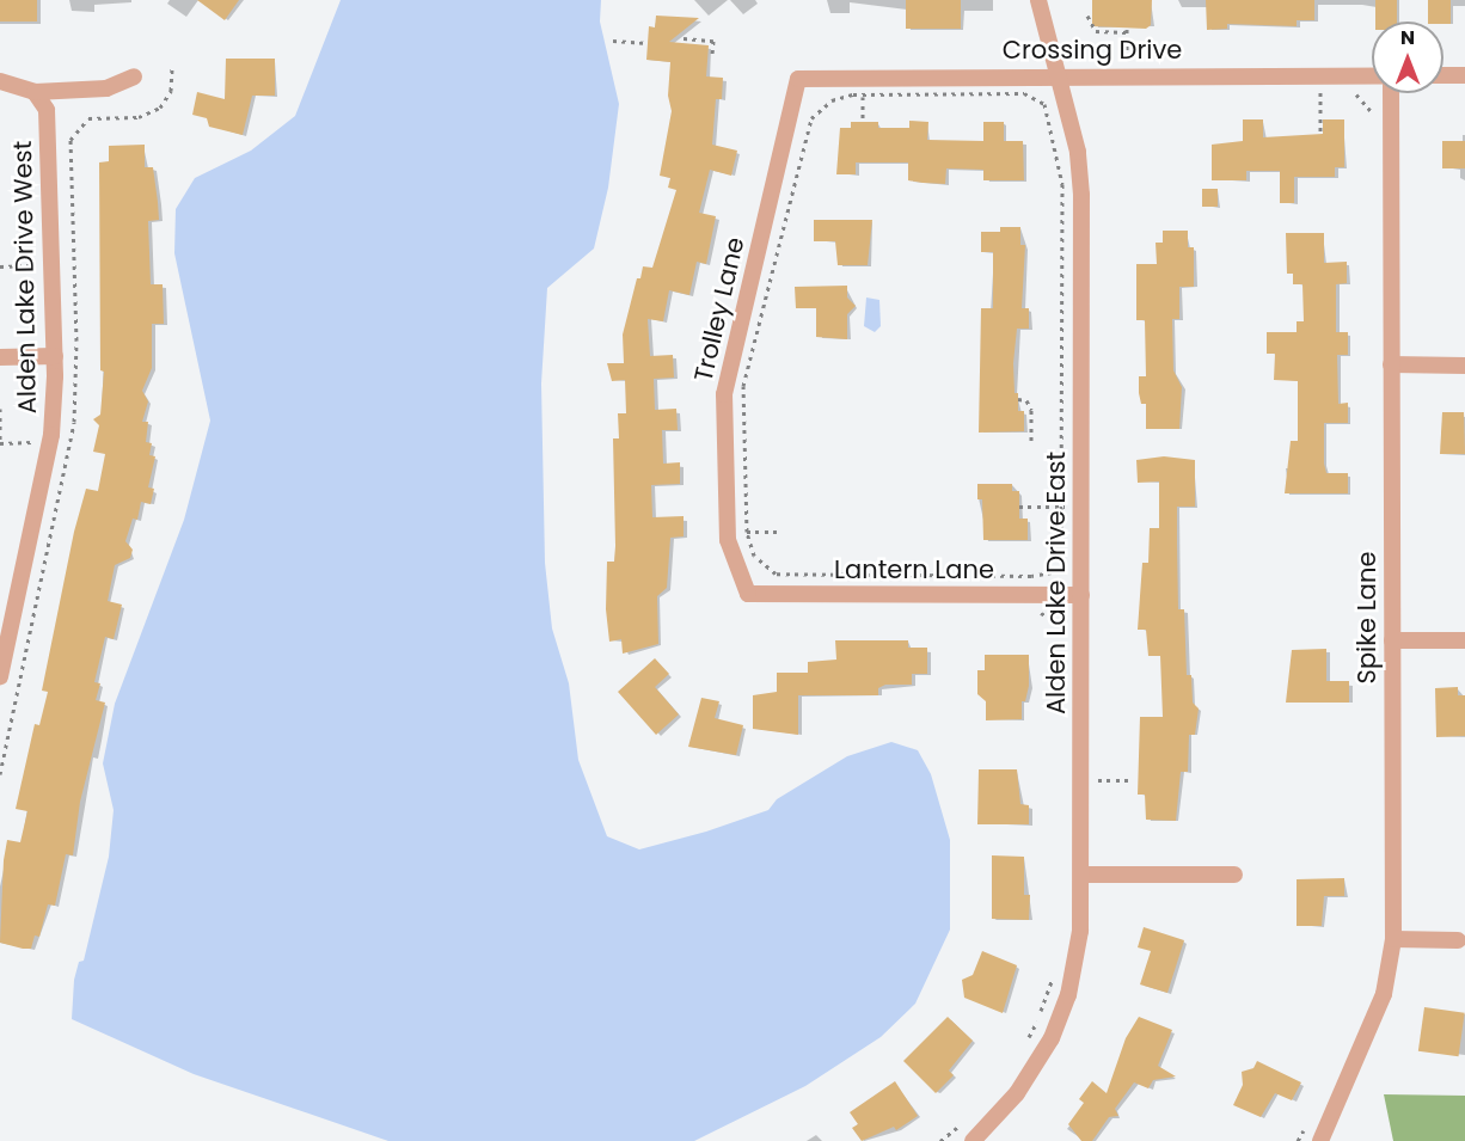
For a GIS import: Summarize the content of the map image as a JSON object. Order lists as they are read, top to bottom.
{
  "streets": {
    "street": [
      "Crossing Drive",
      "Alden Lake Drive West",
      "Trolley Lane",
      "Lantern Lane",
      "Alden Lake Drive East",
      "Spike Lane"
    ]
  },
  "crossings": [
    ["Crossing Drive", "Trolley Lane"],
    ["Crossing Drive", "Alden Lake Drive East"],
    ["Trolley Lane", "Lantern Lane"],
    ["Lantern Lane", "Alden Lake Drive East"]
  ],
  "north": "top"
}
